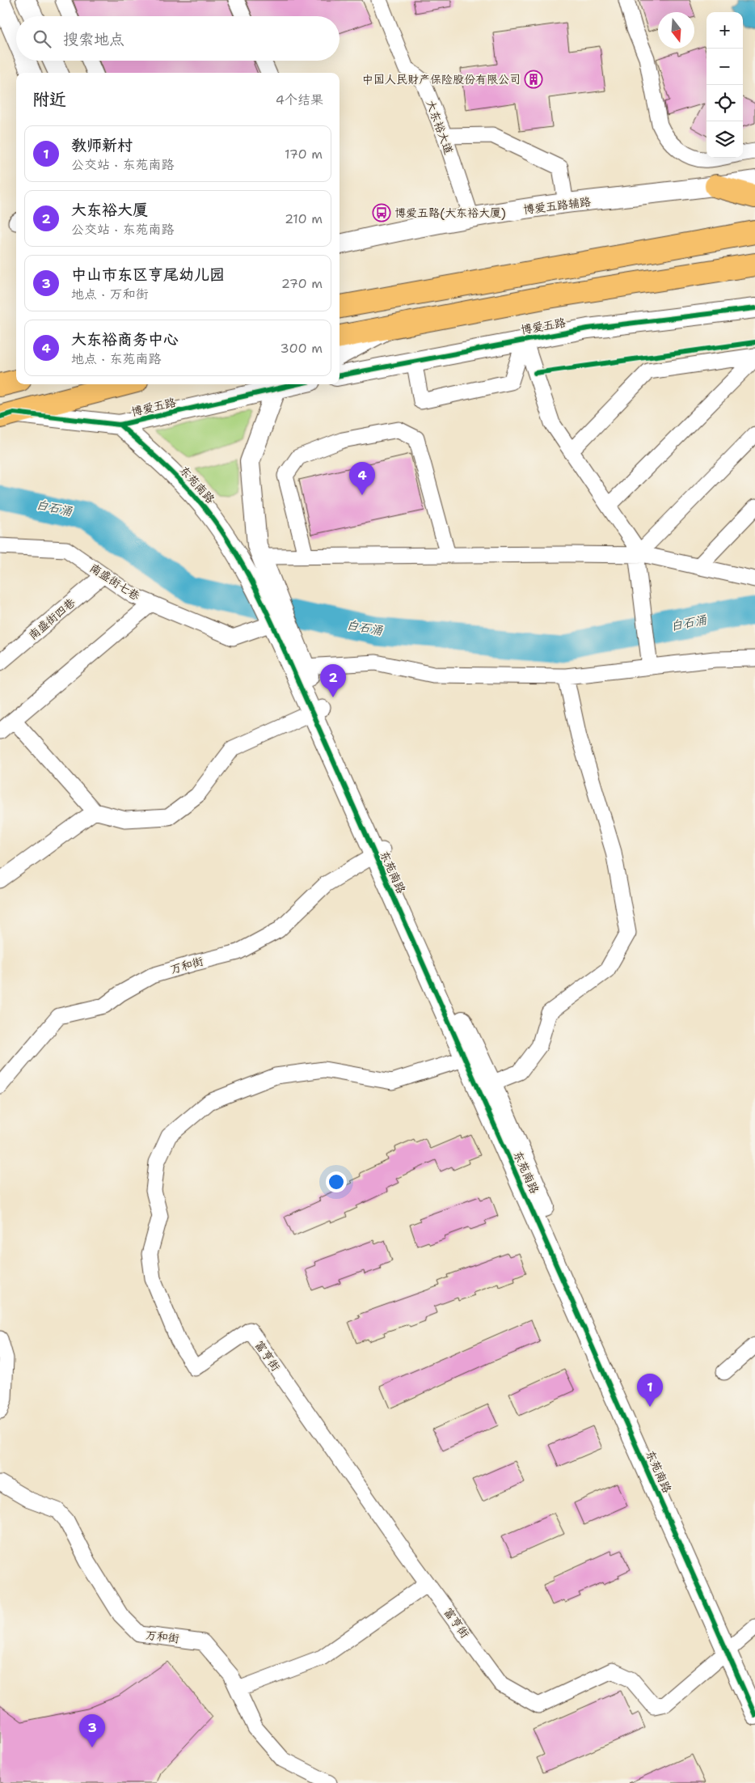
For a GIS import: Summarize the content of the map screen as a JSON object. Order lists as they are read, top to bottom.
{
  "streets": {
    "highway": ["博爱五路"],
    "street": [
      "大东裕大道",
      "博爱五路辅路",
      "东苑南路",
      "南盛街七巷",
      "南盛街四巷",
      "万和街",
      "富亨街"
    ]
  },
  "crossings": [
    ["大东裕大道", "博爱五路辅路"],
    ["博爱五路", "东苑南路"],
    ["东苑南路", "南盛街七巷"],
    ["东苑南路", "万和街"],
    ["东苑南路", "富亨街"],
    ["南盛街七巷", "南盛街四巷"]
  ],
  "water": ["白石涌"],
  "places": {
    "building": ["中国人民财产保险股份有限公司"],
    "bus stop": ["博爱五路(大东裕大厦)"]
  },
  "north": "bottom",
  "page": {
    "map_buttons": ["+", "−"],
    "search": "搜索地点",
    "heading": ["附近", "4个结果"],
    "list": [
      {
        "mark": "1",
        "name": "教师新村",
        "note": "公交站 · 东苑南路",
        "value": "170 m"
      },
      {
        "mark": "2",
        "name": "大东裕大厦",
        "note": "公交站 · 东苑南路",
        "value": "210 m"
      },
      {
        "mark": "3",
        "name": "中山市东区亨尾幼儿园",
        "note": "地点 · 万和街",
        "value": "270 m"
      },
      {
        "mark": "4",
        "name": "大东裕商务中心",
        "note": "地点 · 东苑南路",
        "value": "300 m"
      }
    ],
    "pins": [
      "4",
      "2",
      "1",
      "3"
    ]
  }
}
